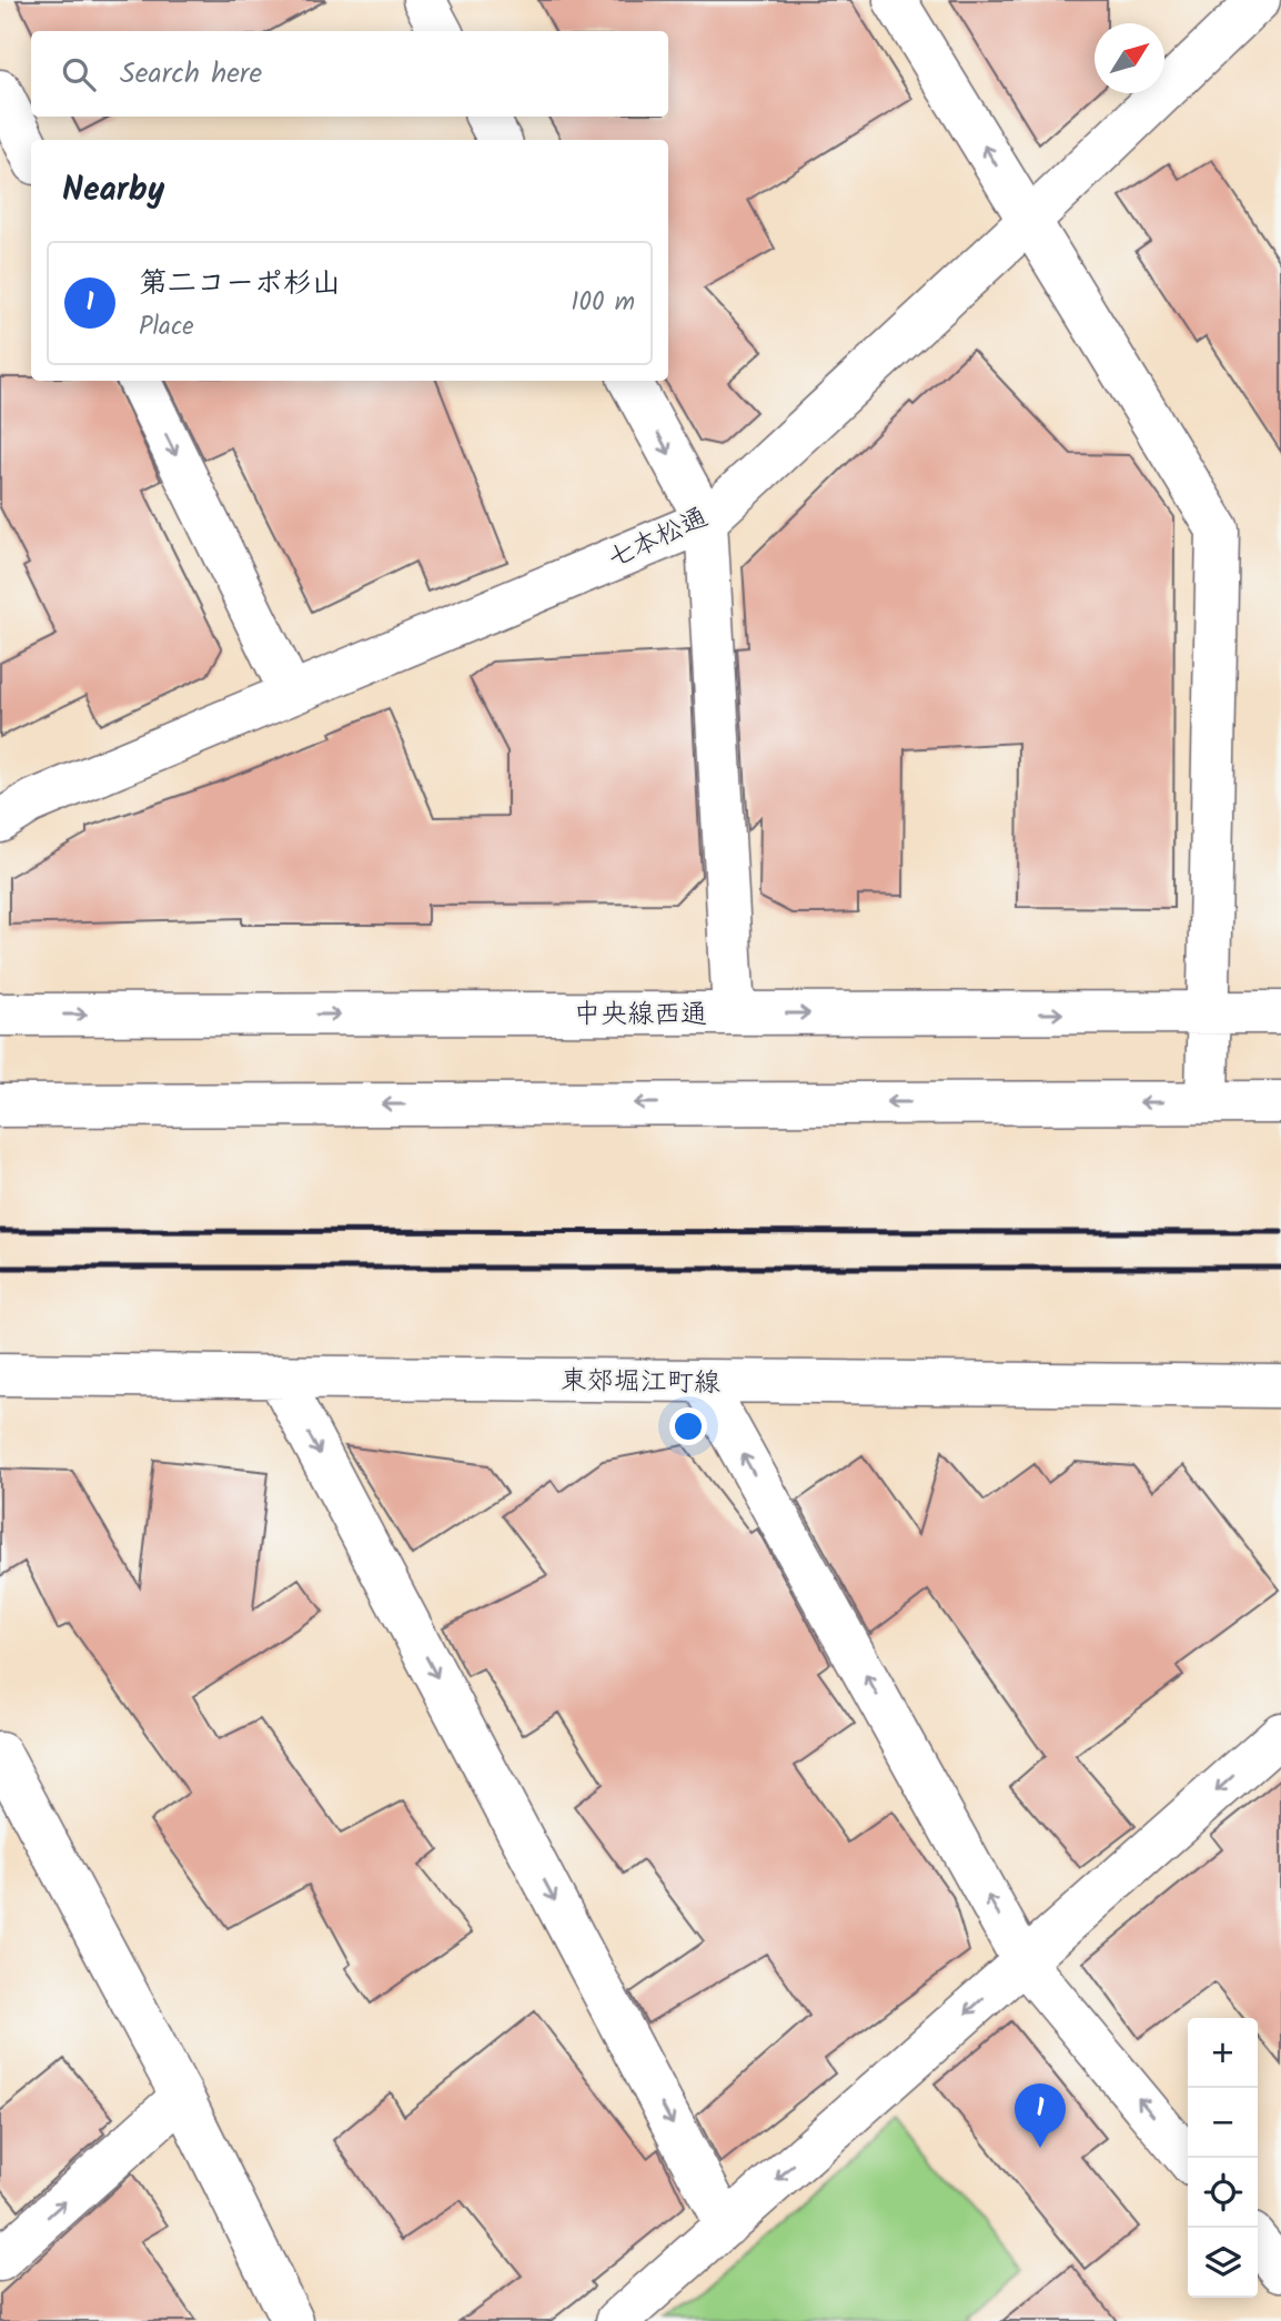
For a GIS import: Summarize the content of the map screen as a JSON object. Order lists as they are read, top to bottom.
{
  "streets": {
    "street": ["七本松通", "中央線西通", "東郊堀江町線"]
  },
  "north": "top right",
  "page": {
    "search": "Search here",
    "heading": "Nearby",
    "list": [
      {
        "mark": "1",
        "name": "第二コーポ杉山",
        "note": "Place",
        "value": "100 m"
      }
    ],
    "map_buttons": ["+", "−"],
    "pins": "1"
  }
}
